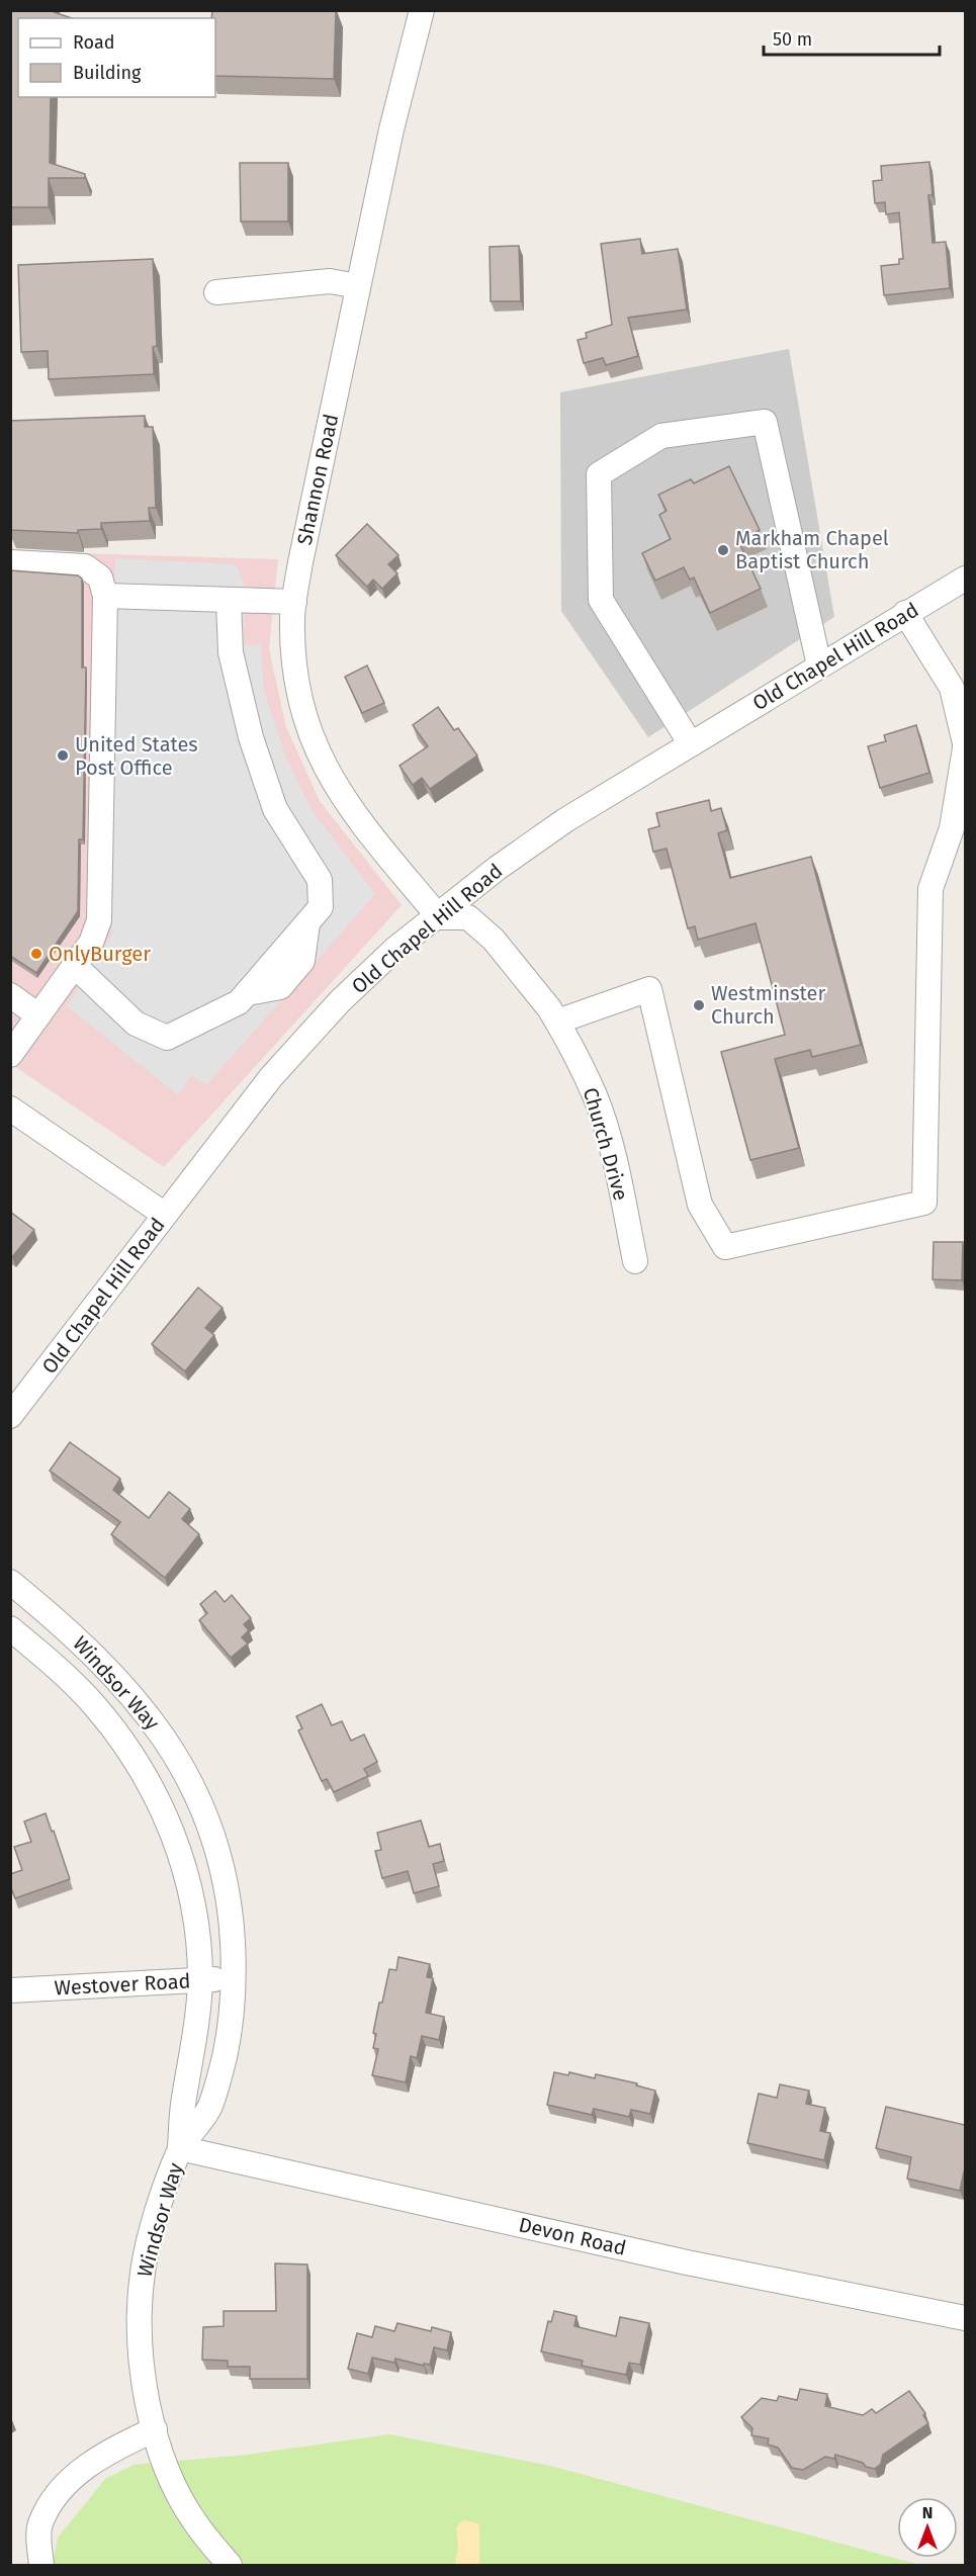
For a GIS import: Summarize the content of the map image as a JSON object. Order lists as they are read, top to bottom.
{
  "streets": {
    "street": [
      "Shannon Road",
      "Old Chapel Hill Road",
      "Church Drive",
      "Windsor Way",
      "Westover Road",
      "Devon Road"
    ]
  },
  "crossings": [
    ["Shannon Road", "Old Chapel Hill Road"],
    ["Shannon Road", "Church Drive"],
    ["Old Chapel Hill Road", "Church Drive"],
    ["Windsor Way", "Westover Road"],
    ["Windsor Way", "Devon Road"]
  ],
  "places": [
    "Markham Chapel Baptist Church",
    "United States Post Office",
    "OnlyBurger",
    "Westminster Church"
  ],
  "legend": ["Road", "Building"],
  "scale_bar": "50 m",
  "north": "top"
}
